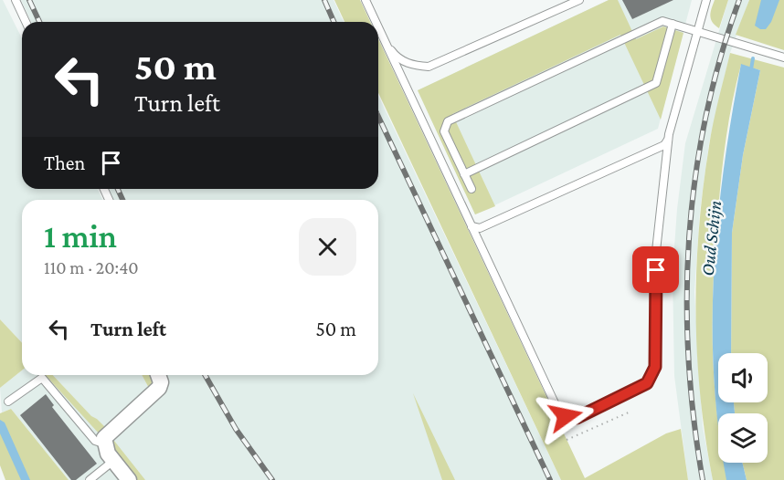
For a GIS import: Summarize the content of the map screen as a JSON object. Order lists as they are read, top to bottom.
{
  "water": ["Oud Schijn"],
  "page": {
    "turn": ["50 m", "Turn left"],
    "then": "Then",
    "heading": ["1 min", "110 m · 20:40"],
    "list": [
      {
        "name": "Turn left",
        "value": "50 m"
      }
    ]
  }
}
